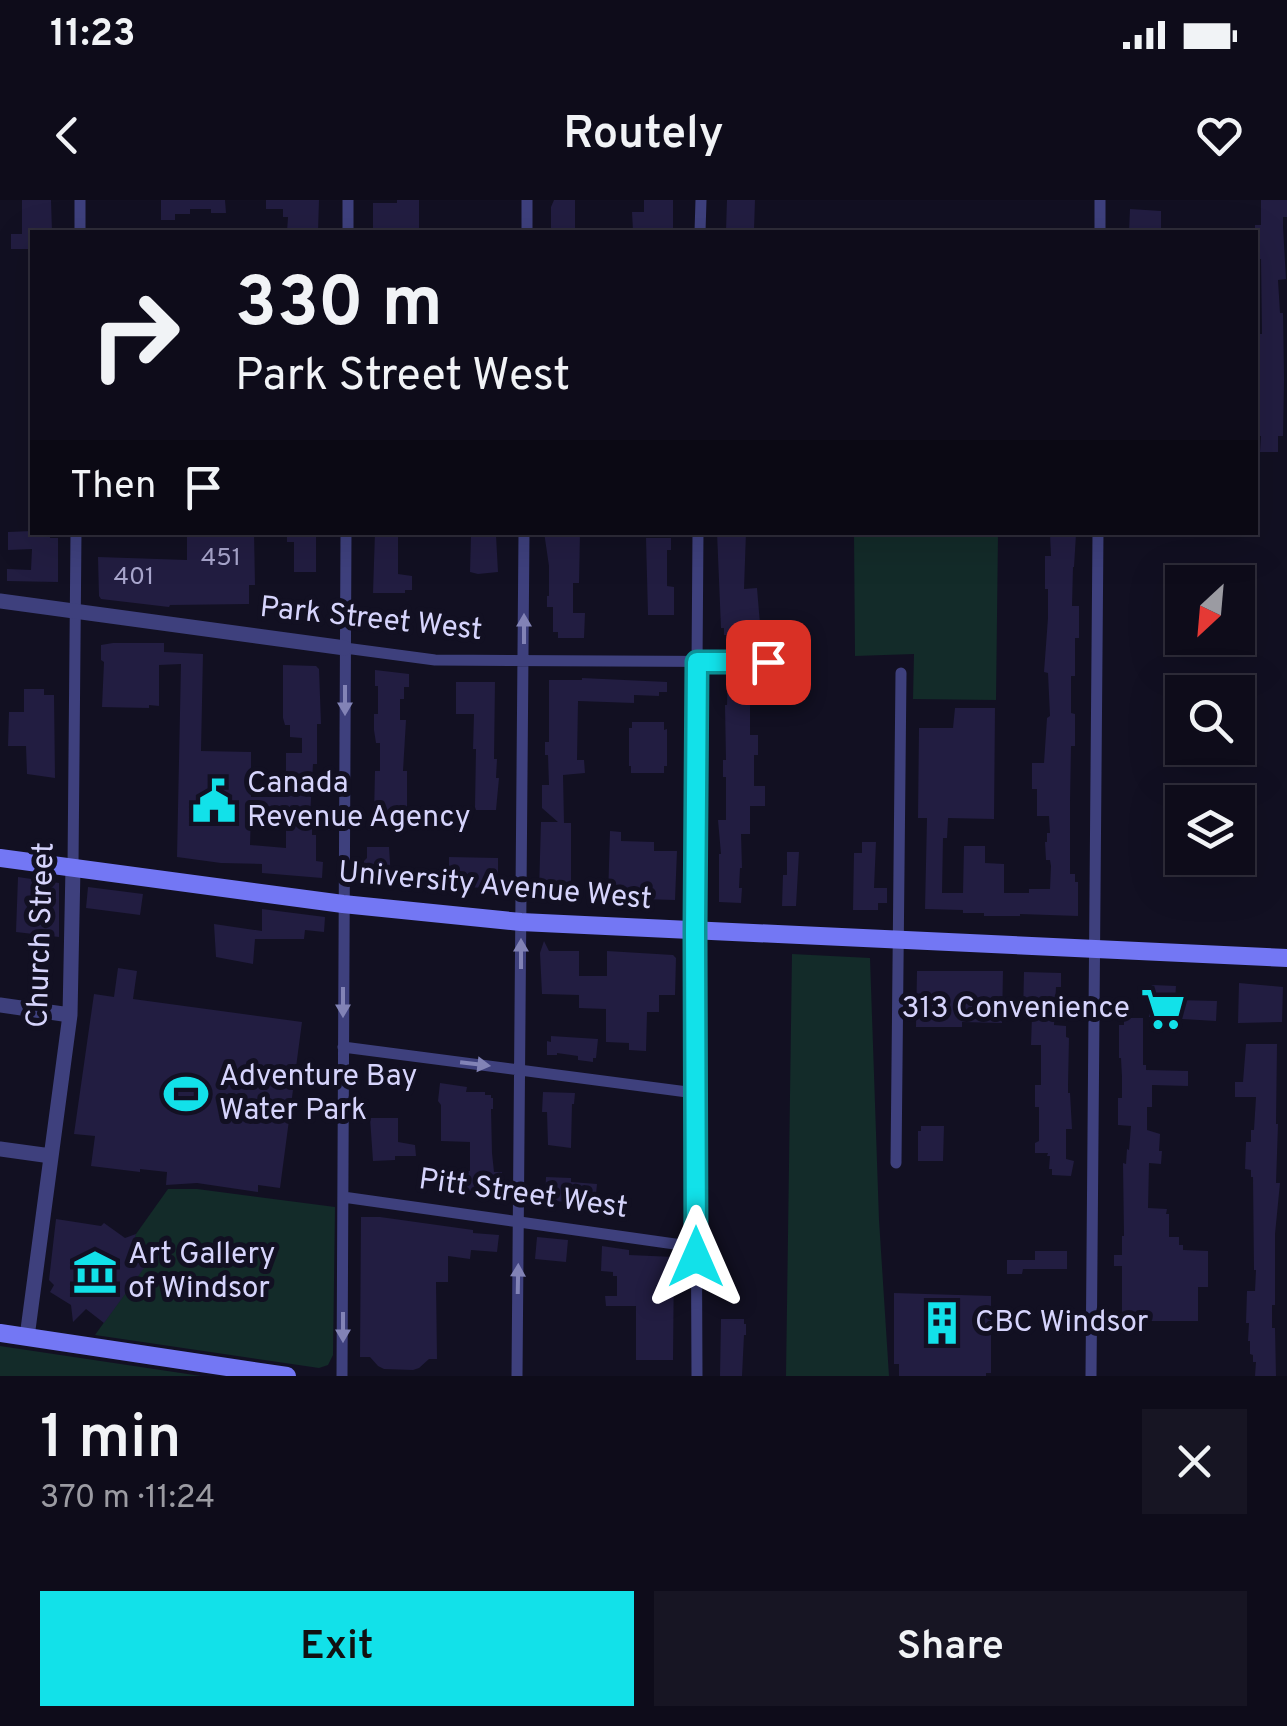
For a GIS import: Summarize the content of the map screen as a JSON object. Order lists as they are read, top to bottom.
{
  "streets": {
    "main road": ["University Avenue West"],
    "street": ["Park Street West", "Church Street", "Pitt Street West"]
  },
  "crossings": [
    ["Park Street West", "Church Street"],
    ["University Avenue West", "Church Street"]
  ],
  "places": {
    "public building": ["Canada Revenue Agency"],
    "supermarket": ["313 Convenience"],
    "sports": ["Adventure Bay Water Park"],
    "museum": ["Art Gallery of Windsor"],
    "building": ["CBC Windsor"]
  },
  "house_numbers": ["451", "401"],
  "north": "bottom left",
  "page": {
    "status": "11:23",
    "header": "Routely",
    "turn": ["330 m", "Park Street West"],
    "then": "Then",
    "heading": ["1 min", "370 m · 11:24"],
    "buttons": ["Exit", "Share"]
  }
}
